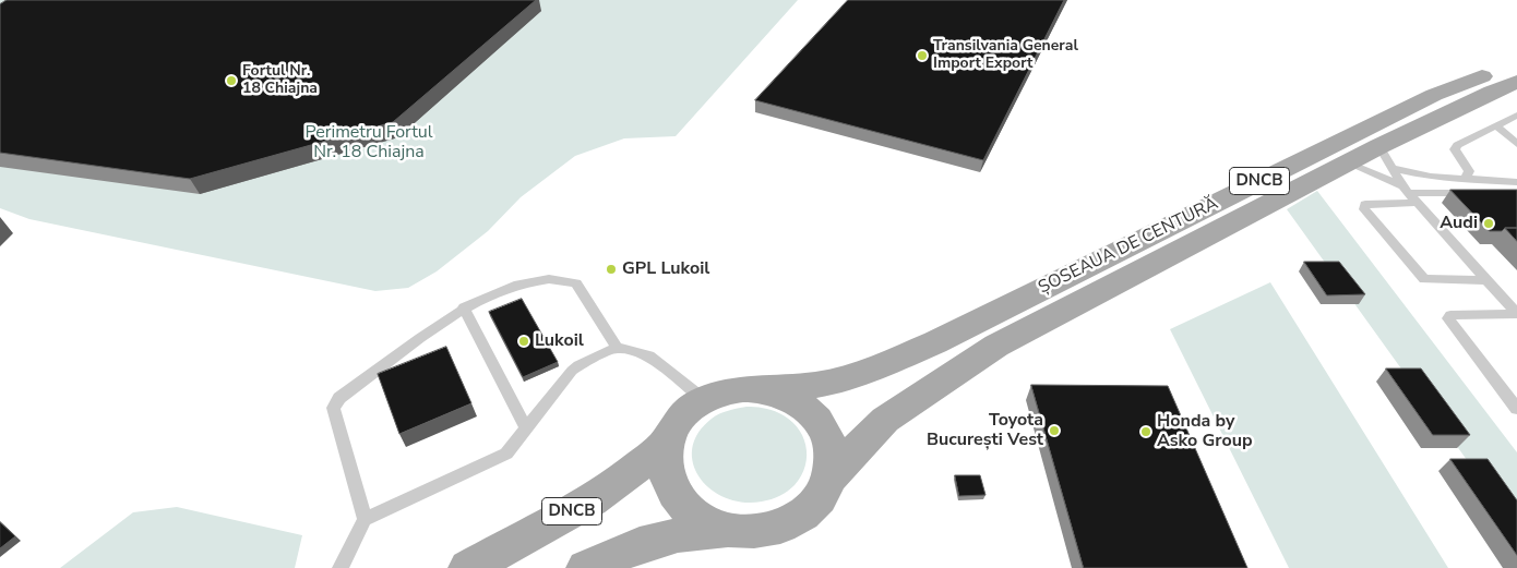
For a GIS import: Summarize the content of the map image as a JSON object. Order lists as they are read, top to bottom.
{
  "streets": {
    "main road": ["DNCB", "ȘOSEAUA DE CENTURĂ"]
  },
  "parks": ["Perimetru Fortul Nr. 18 Chiajna"],
  "places": [
    "Transilvania General Import Export",
    "Fortul Nr. 18 Chiajna",
    "Audi",
    "GPL Lukoil",
    "Lukoil",
    "Toyota București Vest",
    "Honda by Asko Group"
  ]
}
